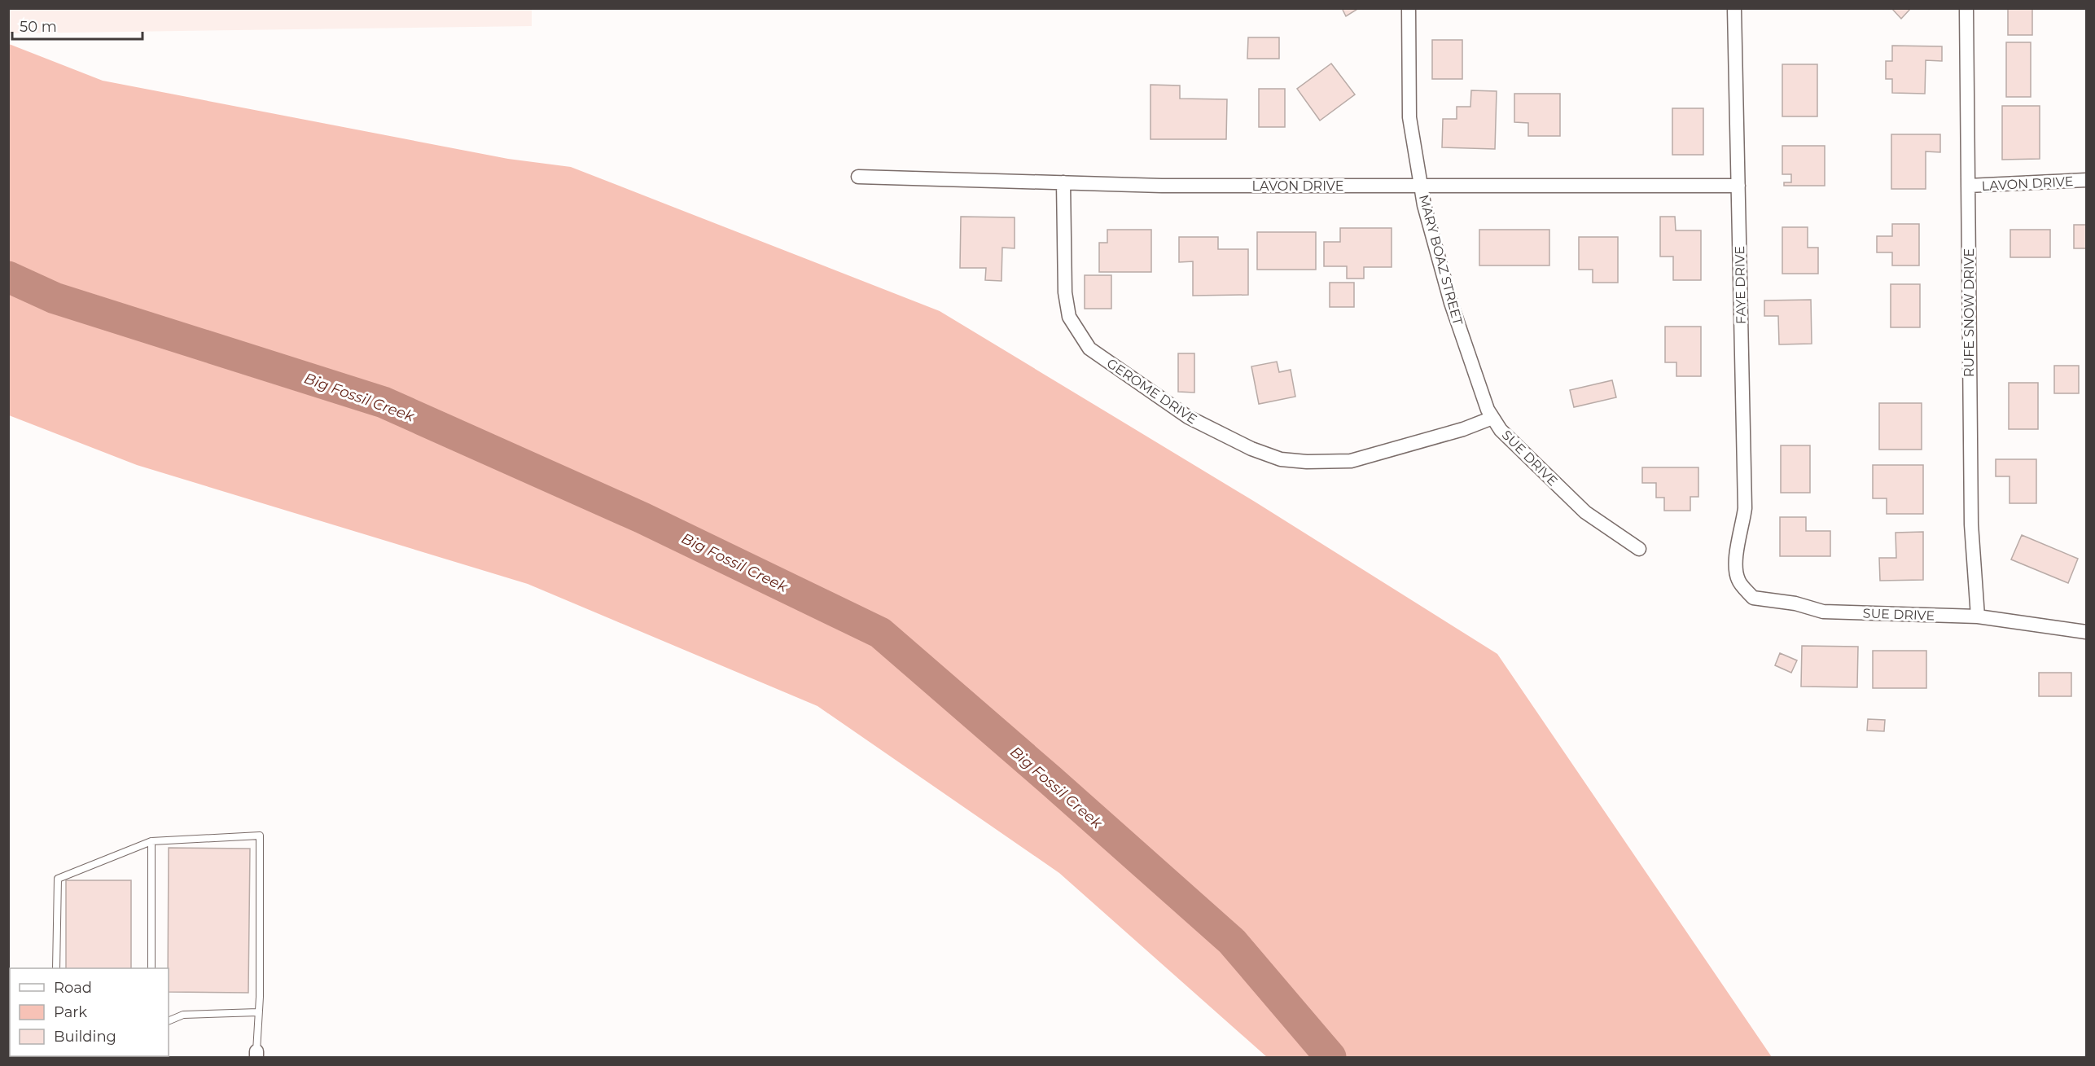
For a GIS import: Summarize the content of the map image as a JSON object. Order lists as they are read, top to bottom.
{
  "streets": {
    "street": [
      "LAVON DRIVE",
      "MARY BOAZ STREET",
      "FAYE DRIVE",
      "RUFE SNOW DRIVE",
      "GEROME DRIVE",
      "SUE DRIVE"
    ]
  },
  "crossings": [
    ["LAVON DRIVE", "MARY BOAZ STREET"],
    ["LAVON DRIVE", "FAYE DRIVE"],
    ["LAVON DRIVE", "RUFE SNOW DRIVE"],
    ["LAVON DRIVE", "GEROME DRIVE"],
    ["MARY BOAZ STREET", "GEROME DRIVE"],
    ["MARY BOAZ STREET", "SUE DRIVE"],
    ["FAYE DRIVE", "SUE DRIVE"],
    ["RUFE SNOW DRIVE", "SUE DRIVE"],
    ["GEROME DRIVE", "SUE DRIVE"]
  ],
  "water": ["Big Fossil Creek"],
  "legend": ["Road", "Park", "Building"],
  "scale_bar": "50 m"
}
